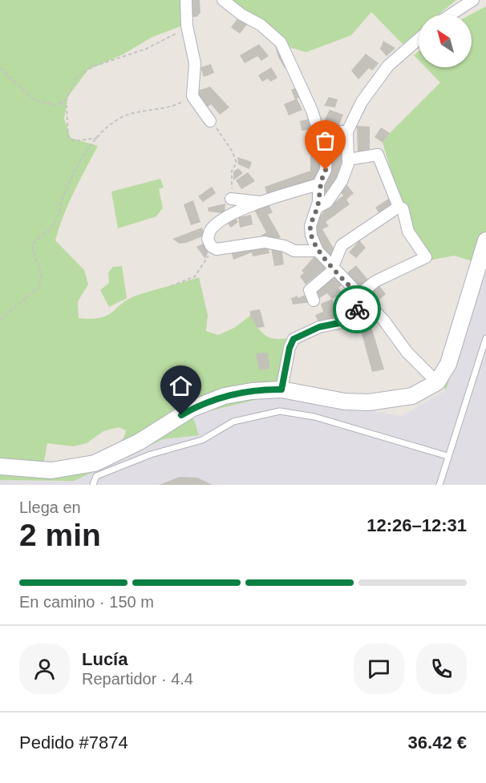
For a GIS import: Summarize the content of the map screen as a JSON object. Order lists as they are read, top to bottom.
{
  "north": "top left",
  "page": {
    "heading": ["2 min", "Llega en", "12:26–12:31"],
    "panel": [
      "Lucía",
      "Repartidor · 4.4",
      "Pedido #7874",
      "36.42 €"
    ],
    "bar": "En camino · 150 m"
  }
}
